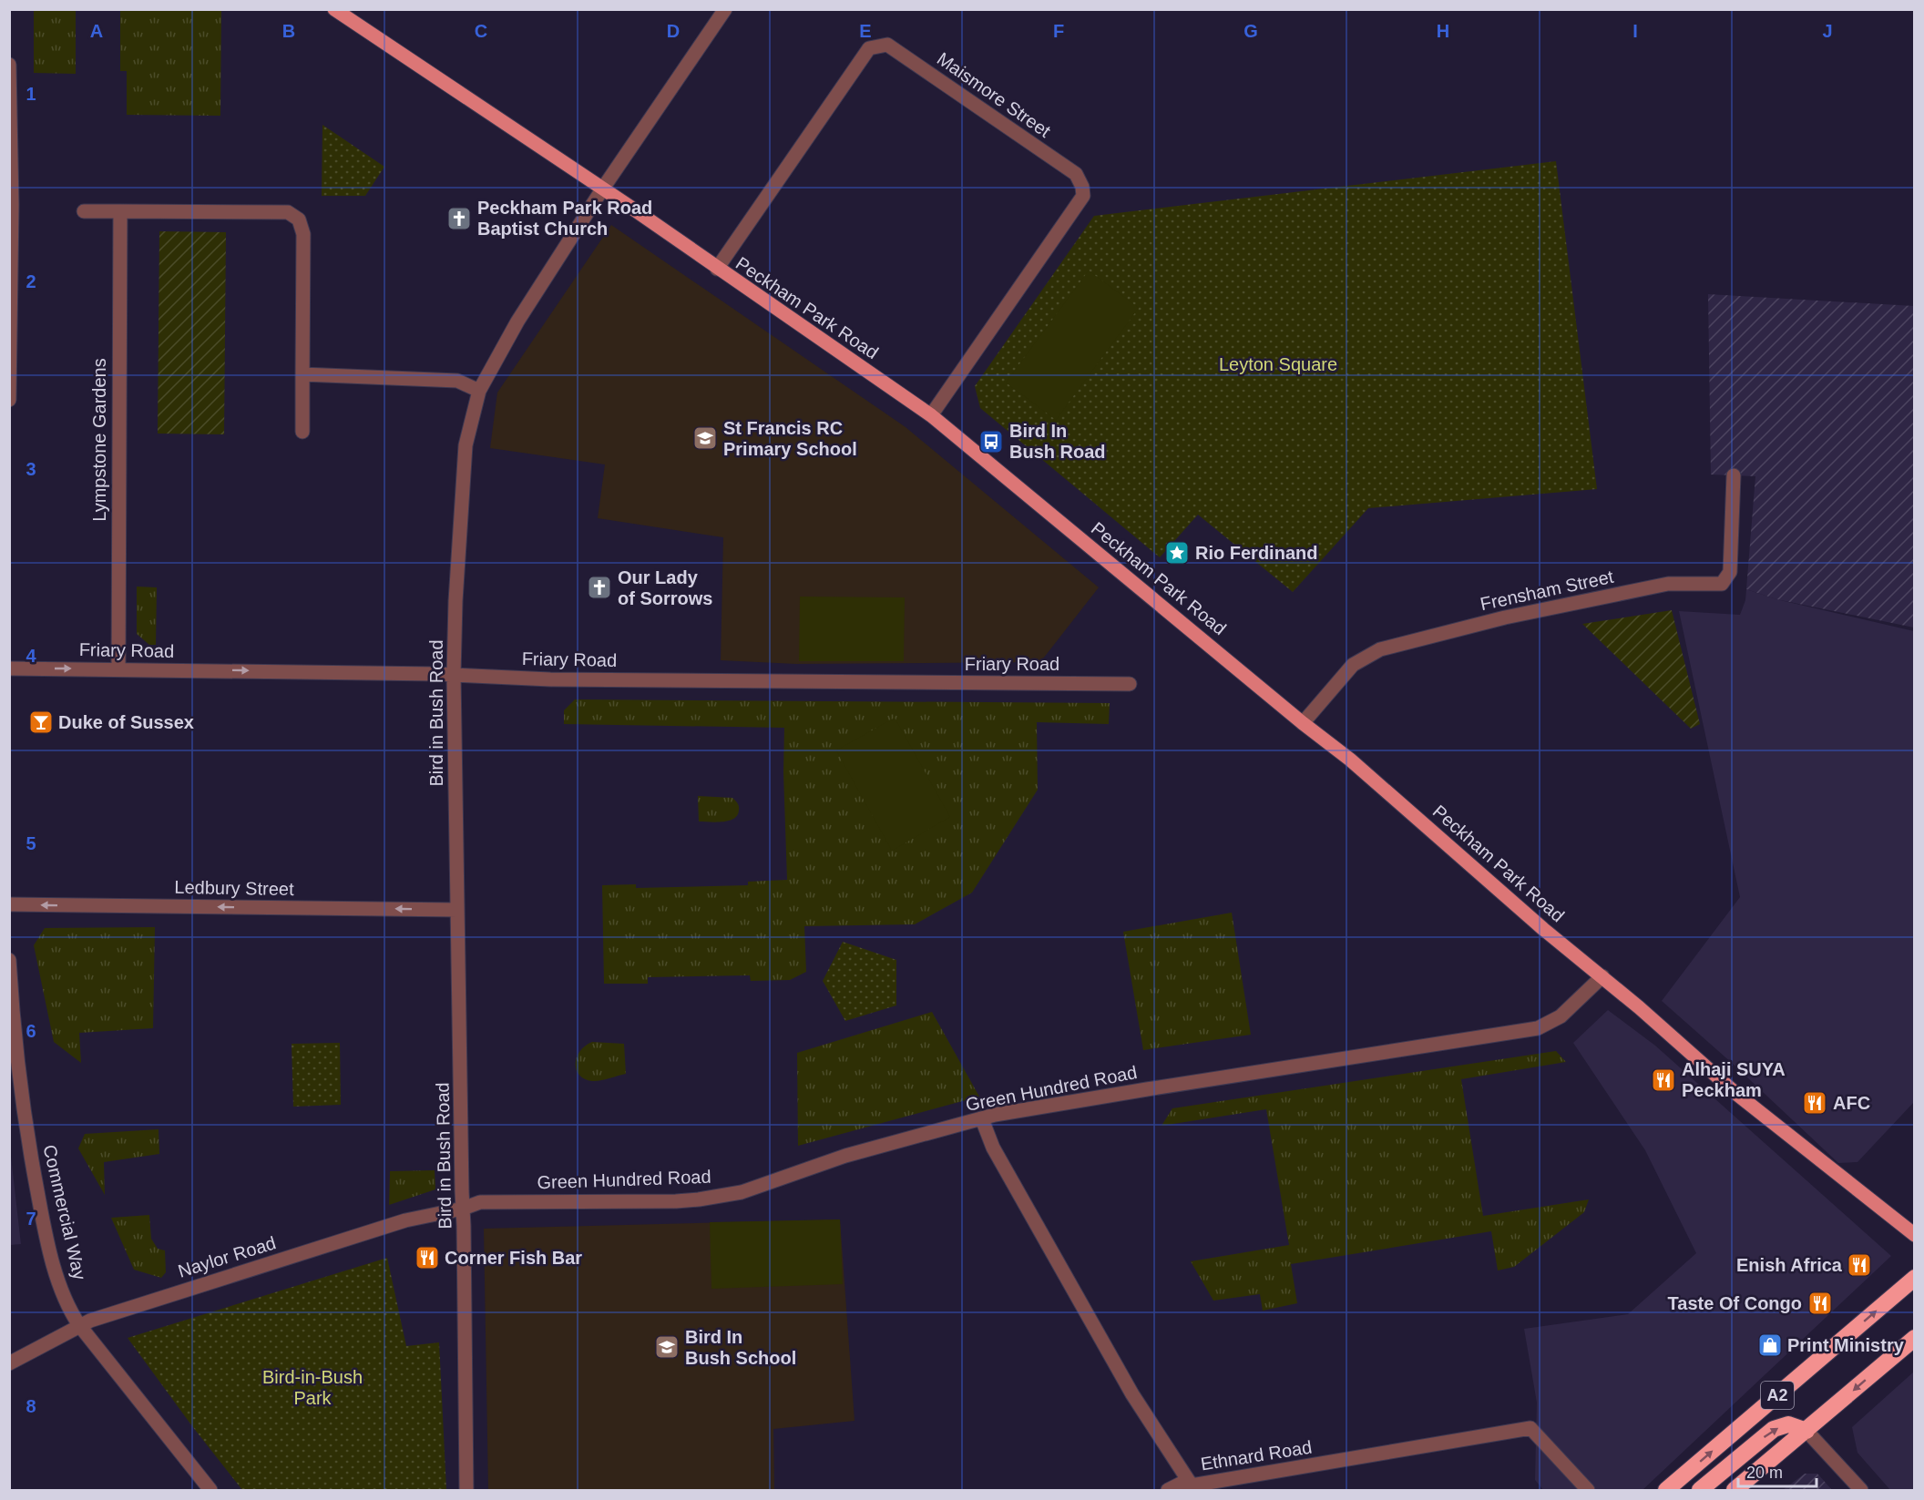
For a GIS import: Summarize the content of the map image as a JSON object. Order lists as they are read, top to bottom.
{
  "streets": {
    "highway": ["A2"],
    "main road": ["Peckham Park Road"],
    "street": [
      "Maismore Street",
      "Lympstone Gardens",
      "Frensham Street",
      "Friary Road",
      "Bird in Bush Road",
      "Ledbury Street",
      "Green Hundred Road",
      "Commercial Way",
      "Naylor Road",
      "Ethnard Road"
    ]
  },
  "crossings": [
    ["Maismore Street", "Peckham Park Road"],
    ["Peckham Park Road", "Frensham Street"],
    ["Peckham Park Road", "Bird in Bush Road"],
    ["Peckham Park Road", "Green Hundred Road"],
    ["Lympstone Gardens", "Friary Road"],
    ["Friary Road", "Bird in Bush Road"],
    ["Bird in Bush Road", "Ledbury Street"],
    ["Bird in Bush Road", "Green Hundred Road"],
    ["Bird in Bush Road", "Naylor Road"],
    ["Green Hundred Road", "Naylor Road"],
    ["Green Hundred Road", "Ethnard Road"],
    ["Commercial Way", "Naylor Road"]
  ],
  "one_way": ["Friary Road", "Ledbury Street"],
  "parks": ["Leyton Square", "Bird-in-Bush Park"],
  "places": {
    "church": ["Peckham Park Road Baptist Church", "Our Lady of Sorrows"],
    "school or university": ["St Francis RC Primary School", "Bird In Bush School"],
    "bus stop": ["Bird In Bush Road"],
    "place": ["Rio Ferdinand"],
    "bar": ["Duke of Sussex"],
    "restaurant": [
      "Alhaji SUYA Peckham",
      "AFC",
      "Corner Fish Bar",
      "Enish Africa",
      "Taste Of Congo"
    ],
    "shop": ["Print Ministry"]
  },
  "scale_bar": "20 m",
  "grid": {
    "columns": [
      "A",
      "B",
      "C",
      "D",
      "E",
      "F",
      "G",
      "H",
      "I",
      "J"
    ],
    "rows": [
      "1",
      "2",
      "3",
      "4",
      "5",
      "6",
      "7",
      "8"
    ]
  }
}
